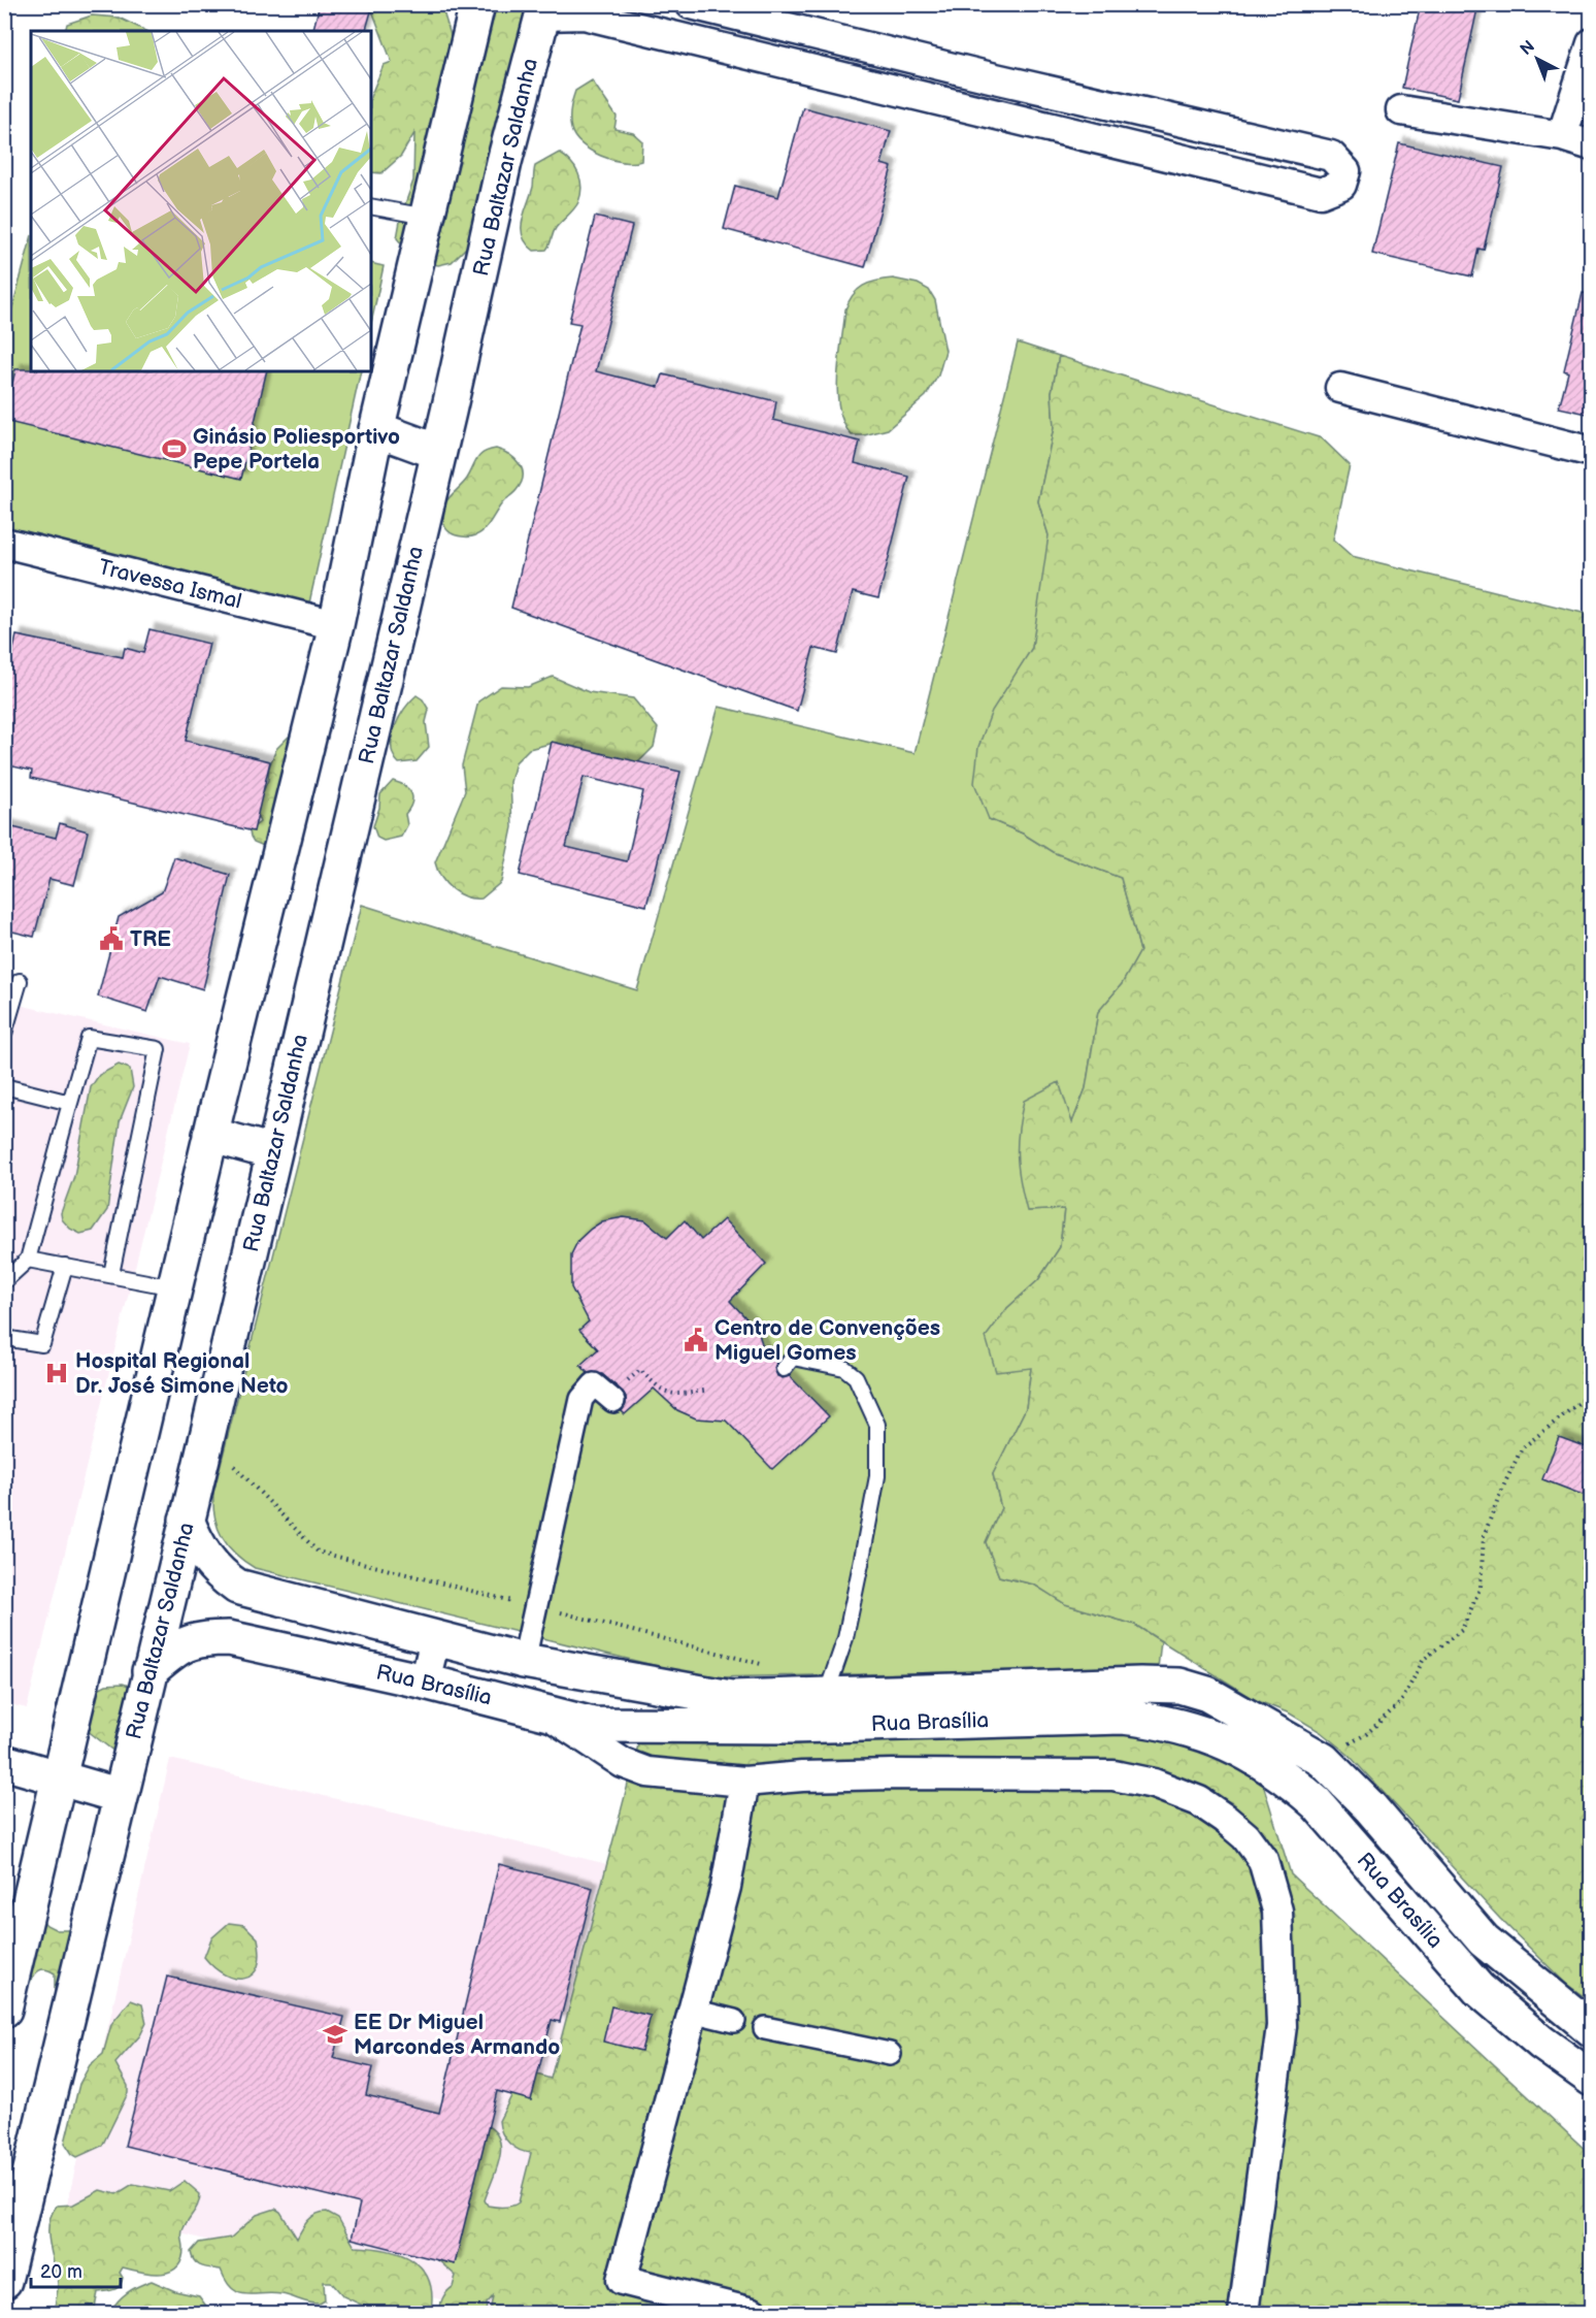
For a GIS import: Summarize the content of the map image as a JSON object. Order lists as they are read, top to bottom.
{
  "streets": {
    "main road": ["Rua Baltazar Saldanha", "Rua Brasília"],
    "street": ["Travessa Ismal"]
  },
  "crossings": [
    ["Rua Baltazar Saldanha", "Travessa Ismal"],
    ["Rua Baltazar Saldanha", "Rua Brasília"]
  ],
  "places": {
    "sports": ["Ginásio Poliesportivo Pepe Portela"],
    "public building": ["TRE", "Centro de Convenções Miguel Gomes"],
    "hospital": ["Hospital Regional Dr. José Simone Neto"],
    "school or university": ["EE Dr Miguel Marcondes Armando"]
  },
  "scale_bar": "20 m",
  "north": "top left"
}
